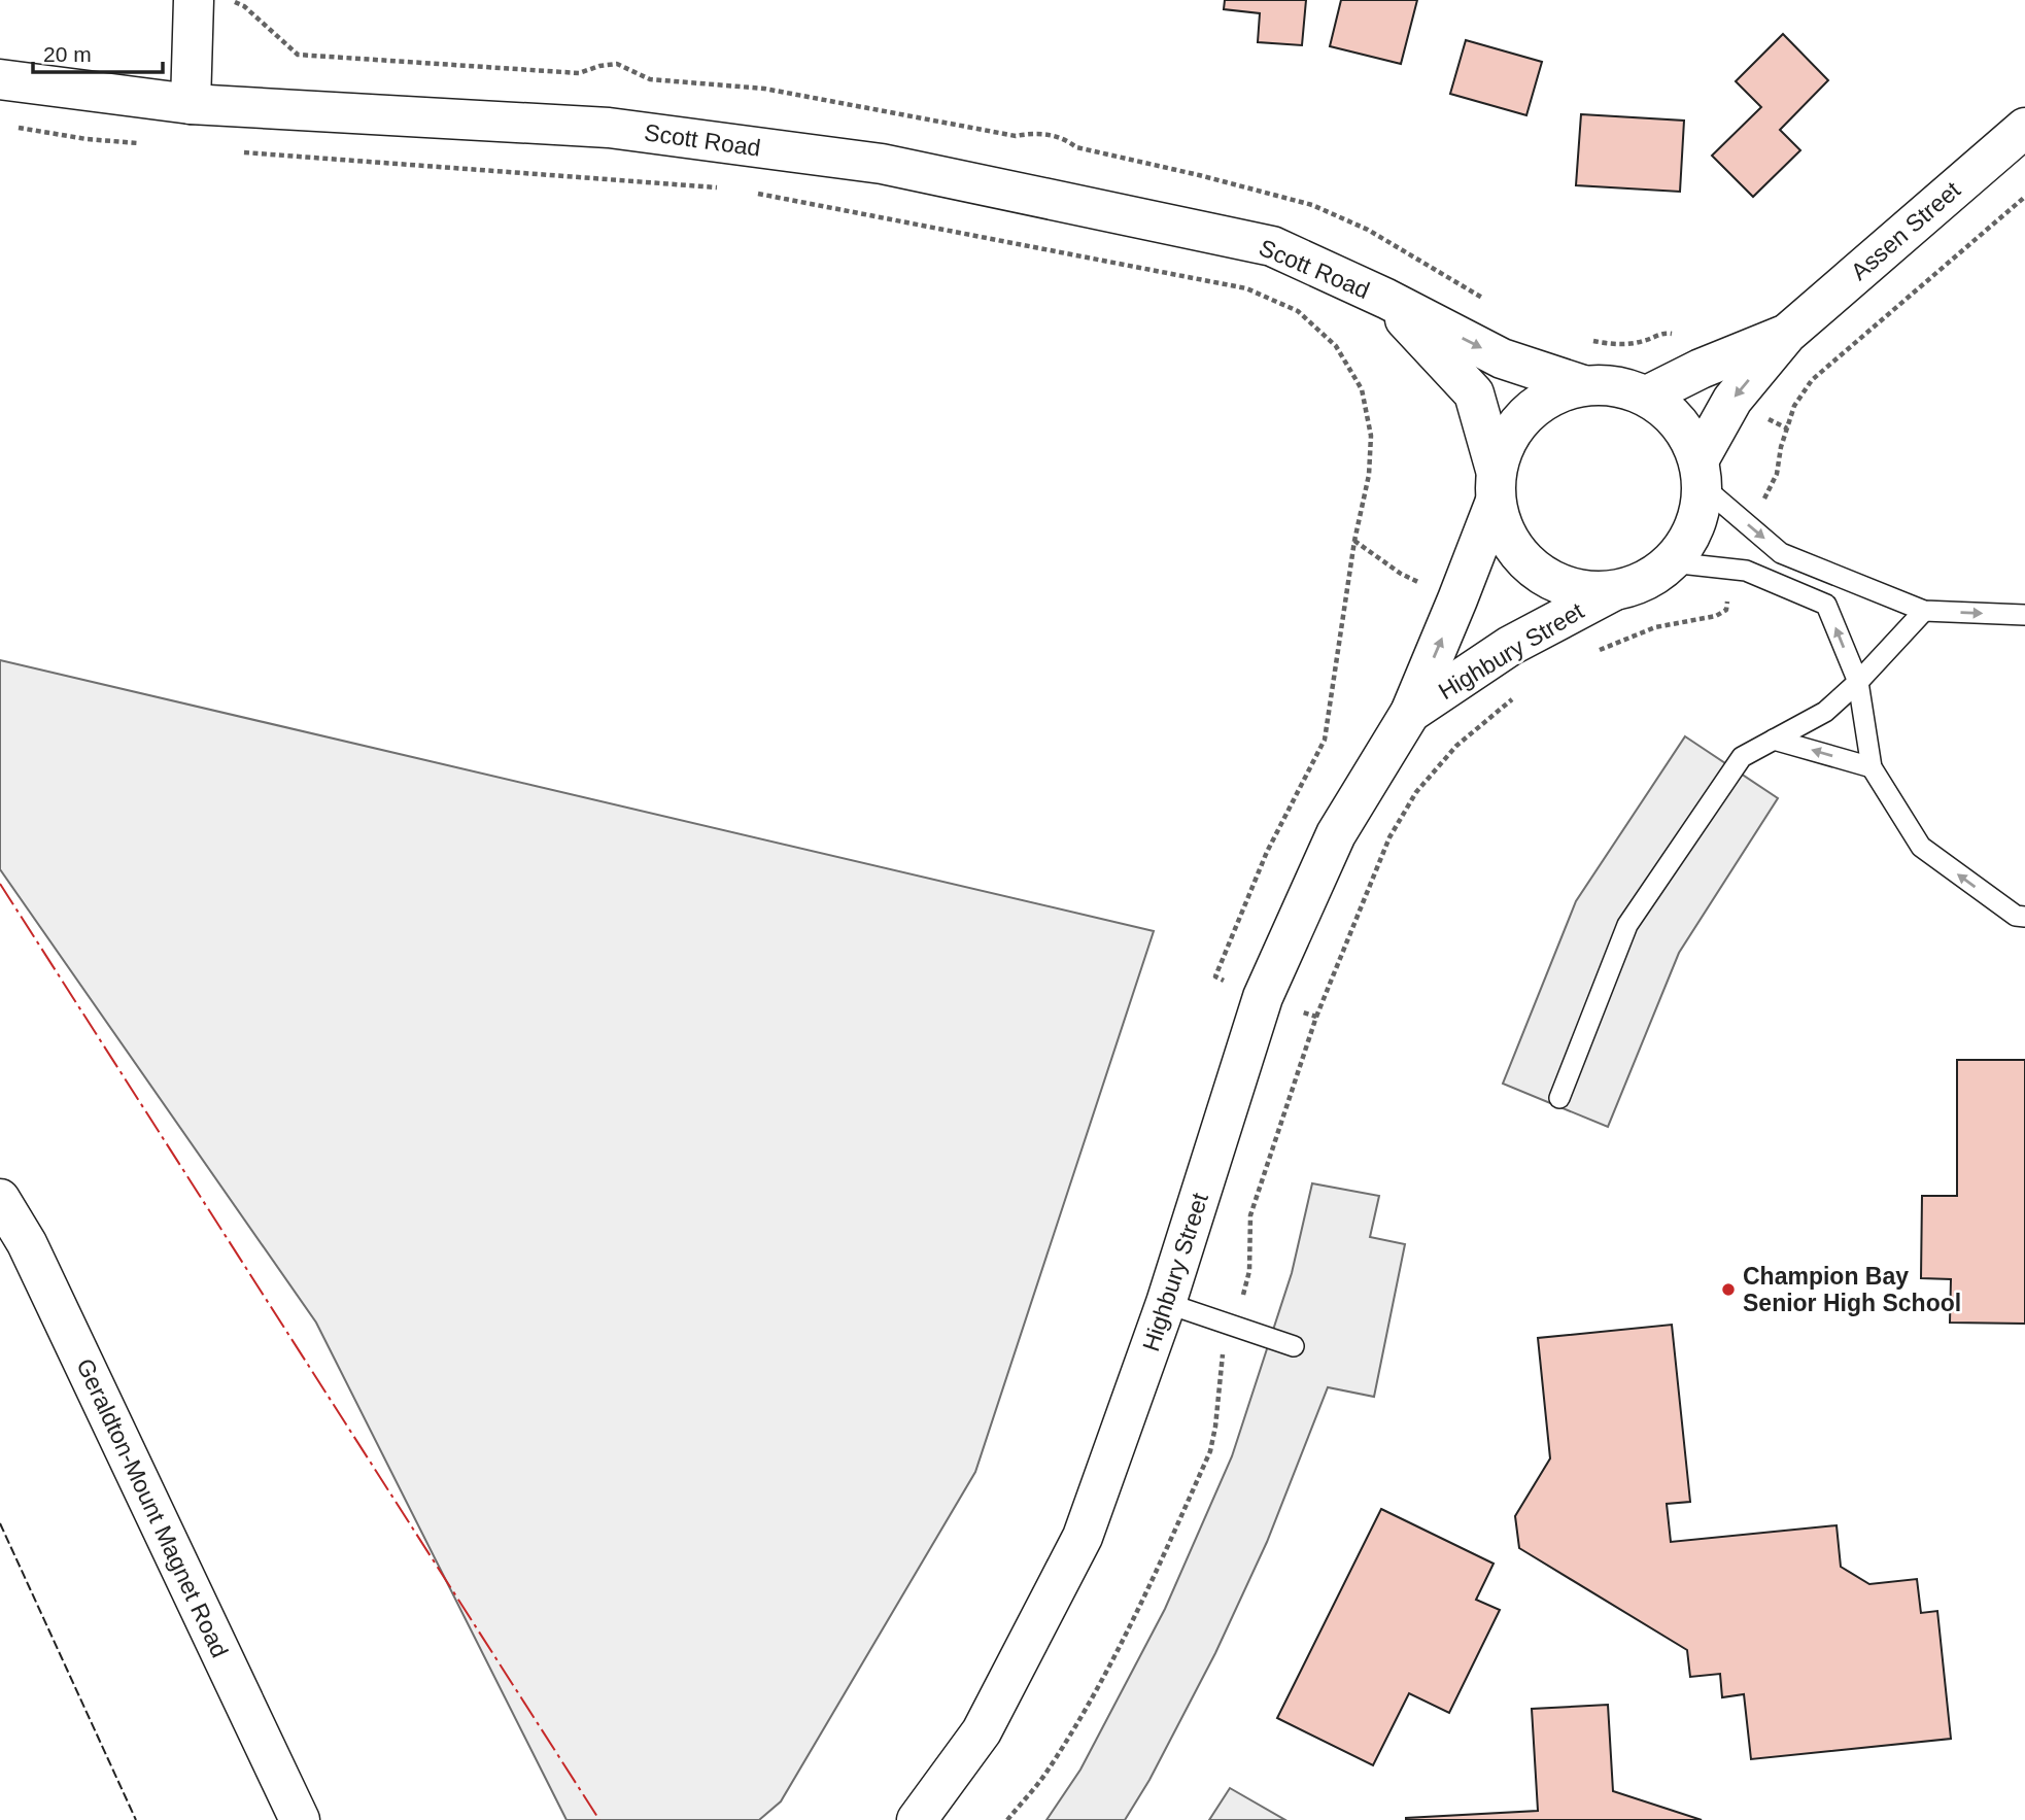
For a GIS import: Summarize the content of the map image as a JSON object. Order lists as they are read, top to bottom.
{
  "streets": {
    "main road": [
      "Scott Road",
      "Assen Street",
      "Highbury Street",
      "Geraldton-Mount Magnet Road"
    ]
  },
  "crossings": [
    ["Scott Road", "Assen Street"],
    ["Scott Road", "Highbury Street"],
    ["Assen Street", "Highbury Street"]
  ],
  "places": ["Champion Bay Senior High School"],
  "scale_bar": "20 m"
}
